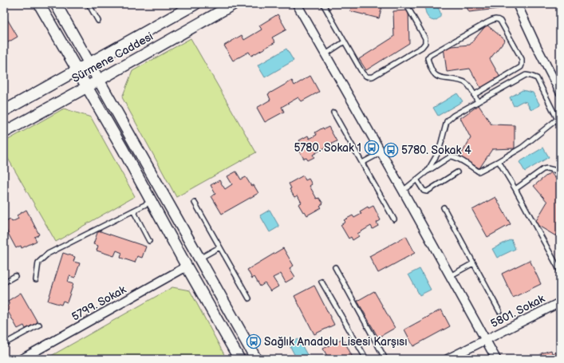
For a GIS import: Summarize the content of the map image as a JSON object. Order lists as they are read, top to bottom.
{
  "streets": {
    "street": ["Sürmene Caddesi", "5799. Sokak", "5801. Sokak"]
  },
  "places": {
    "bus stop": ["5780. Sokak 1", "5780. Sokak 4", "Sağlık Anadolu Lisesi Karşısı"]
  }
}
